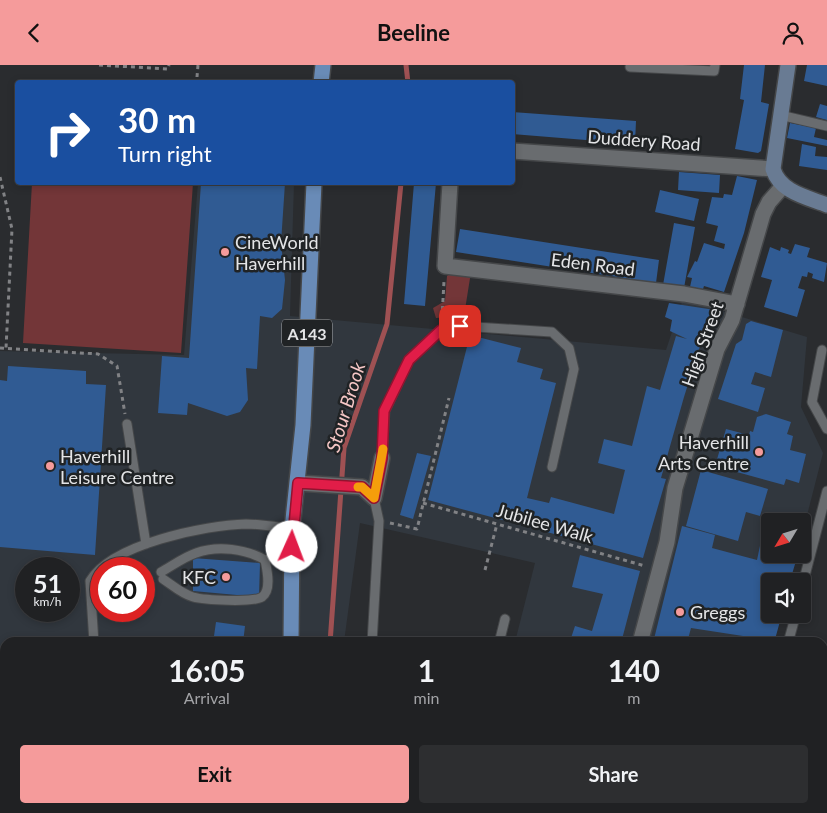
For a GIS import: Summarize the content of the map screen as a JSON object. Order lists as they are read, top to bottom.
{
  "streets": {
    "main road": ["A143"],
    "street": ["Duddery Road", "Eden Road", "High Street"],
    "path": ["Jubilee Walk"]
  },
  "crossings": [
    ["Eden Road", "High Street"],
    ["High Street", "Jubilee Walk"]
  ],
  "water": ["Stour Brook"],
  "places": [
    "CineWorld Haverhill",
    "Haverhill Arts Centre",
    "Haverhill Leisure Centre",
    "KFC",
    "Greggs"
  ],
  "north": "bottom left",
  "page": {
    "header": "Beeline",
    "turn": ["30 m", "Turn right"],
    "speed": "51 km/h",
    "limit": "60",
    "eta": [
      "16:05",
      "Arrival",
      "1",
      "min",
      "140",
      "m"
    ],
    "buttons": ["Exit", "Share"]
  }
}
